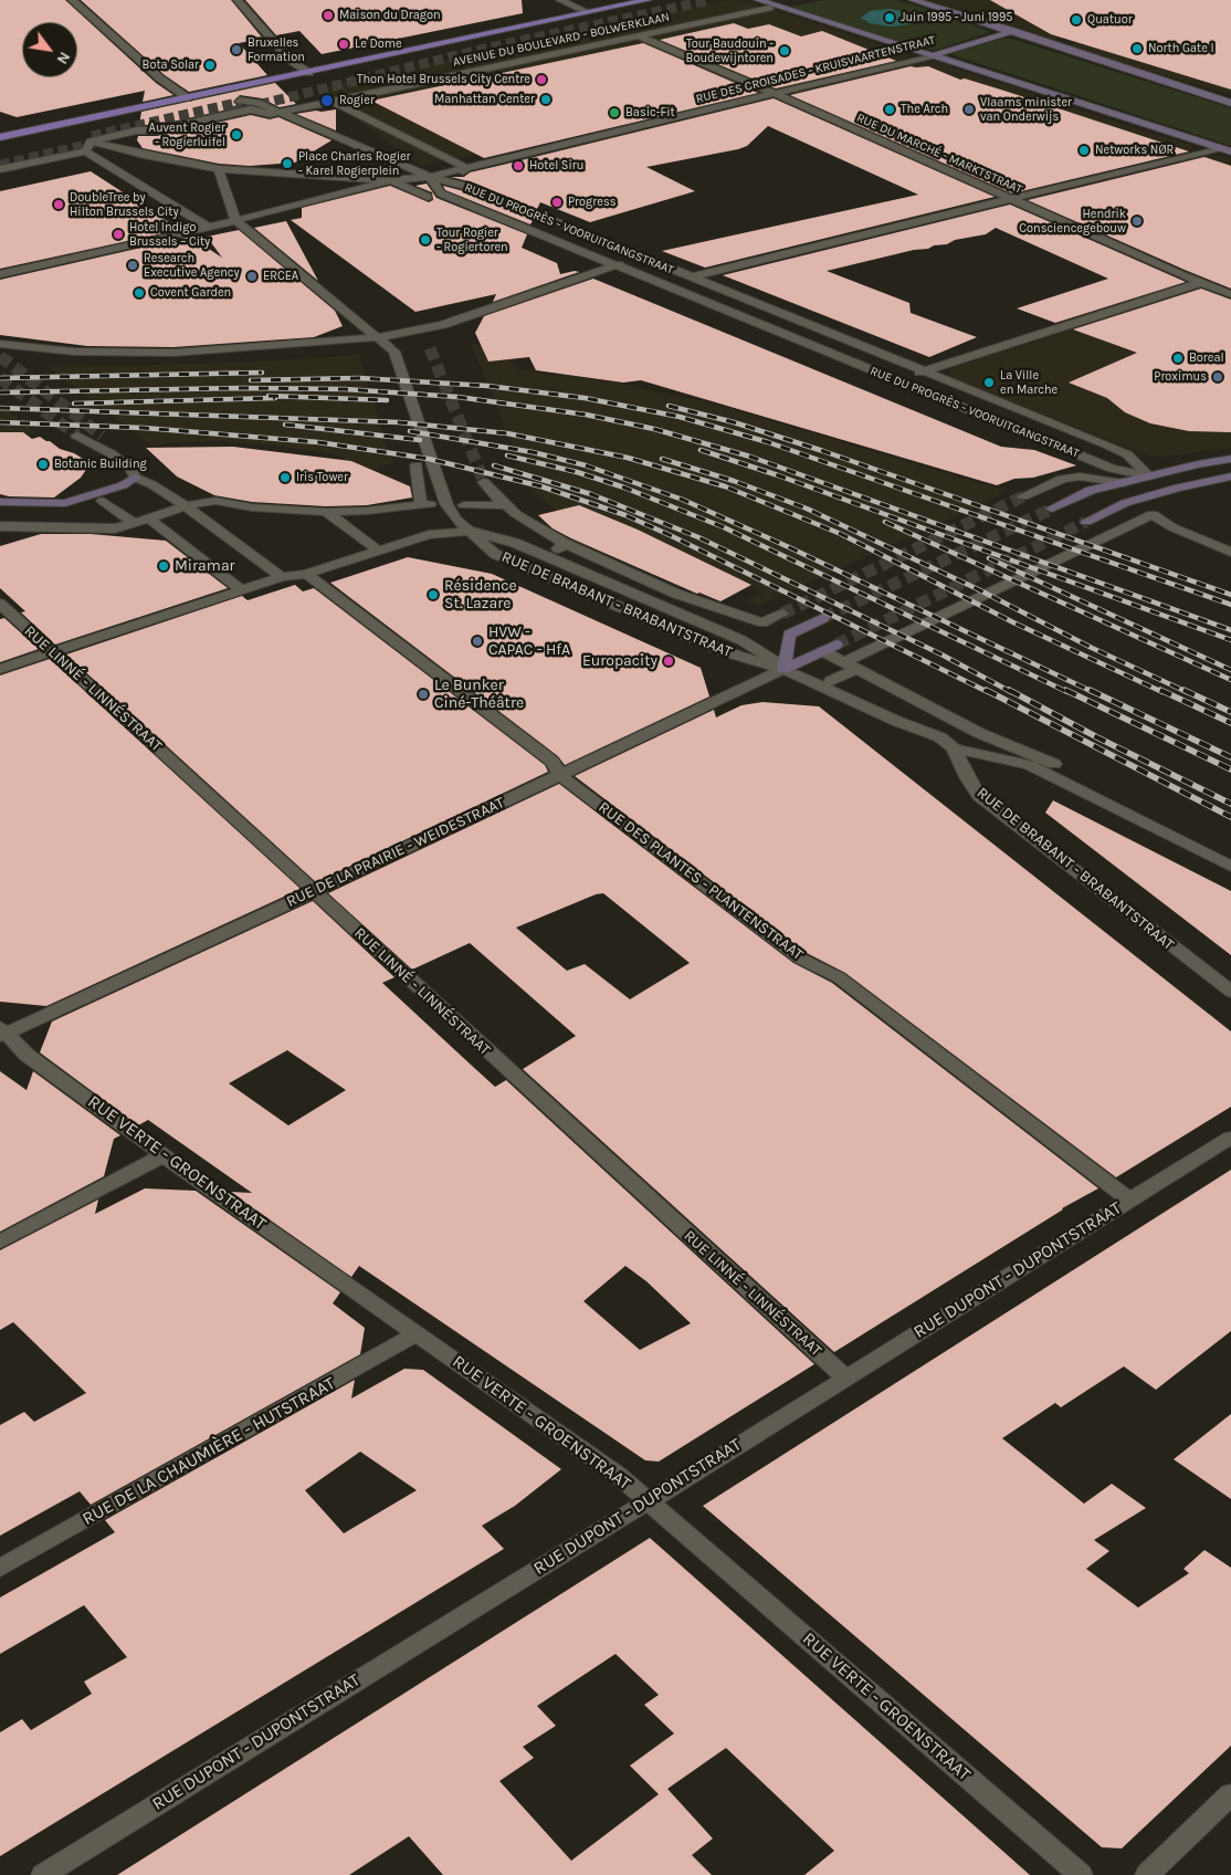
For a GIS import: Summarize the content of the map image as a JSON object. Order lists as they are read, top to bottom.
{
  "streets": {
    "street": [
      "AVENUE DU BOULEVARD - BOLWERKLAAN",
      "RUE DES CROISADES - KRUISVAARTENSTRAAT",
      "RUE DU MARCHÉ - MARKTSTRAAT",
      "RUE DU PROGRÈS - VOORUITGANGSTRAAT",
      "RUE DE BRABANT - BRABANTSTRAAT",
      "RUE LINNÉ - LINNÉSTRAAT",
      "RUE DE LA PRAIRIE - WEIDESTRAAT",
      "RUE DES PLANTES - PLANTENSTRAAT",
      "RUE VERTE - GROENSTRAAT",
      "RUE DUPONT - DUPONTSTRAAT",
      "RUE DE LA CHAUMIÈRE - HUTSTRAAT"
    ]
  },
  "crossings": [
    ["AVENUE DU BOULEVARD - BOLWERKLAAN", "RUE DU MARCHÉ - MARKTSTRAAT"],
    ["RUE DES CROISADES - KRUISVAARTENSTRAAT", "RUE DU MARCHÉ - MARKTSTRAAT"],
    ["RUE DES CROISADES - KRUISVAARTENSTRAAT", "RUE DU PROGRÈS - VOORUITGANGSTRAAT"],
    ["RUE DE BRABANT - BRABANTSTRAAT", "RUE DE LA PRAIRIE - WEIDESTRAAT"],
    ["RUE LINNÉ - LINNÉSTRAAT", "RUE DE LA PRAIRIE - WEIDESTRAAT"],
    ["RUE LINNÉ - LINNÉSTRAAT", "RUE DUPONT - DUPONTSTRAAT"],
    ["RUE DE LA PRAIRIE - WEIDESTRAAT", "RUE DES PLANTES - PLANTENSTRAAT"],
    ["RUE DE LA PRAIRIE - WEIDESTRAAT", "RUE VERTE - GROENSTRAAT"],
    ["RUE DES PLANTES - PLANTENSTRAAT", "RUE DUPONT - DUPONTSTRAAT"],
    ["RUE VERTE - GROENSTRAAT", "RUE DUPONT - DUPONTSTRAAT"],
    ["RUE VERTE - GROENSTRAAT", "RUE DE LA CHAUMIÈRE - HUTSTRAAT"]
  ],
  "places": [
    "Maison du Dragon",
    "Juin 1995 - Juni 1995",
    "Quatuor",
    "Le Dome",
    "North Gate I",
    "Bruxelles Formation",
    "Tour Baudouin - Boudewijntoren",
    "Bota Solar",
    "Thon Hotel Brussels City Centre",
    "Manhattan Center",
    "Rogier",
    "The Arch",
    "Vlaams minister van Onderwijs",
    "Basic-Fit",
    "Auvent Rogier - Rogierluifel",
    "Networks NØR",
    "Place Charles Rogier - Karel Rogierplein",
    "Hotel Siru",
    "Progress",
    "DoubleTree by Hilton Brussels City",
    "Hendrik Consciencegebouw",
    "Hotel Indigo Brussels – City",
    "Tour Rogier - Rogiertoren",
    "Research Executive Agency",
    "ERCEA",
    "Covent Garden",
    "Boreal",
    "Proximus",
    "La Ville en Marche",
    "Botanic Building",
    "Iris Tower",
    "Miramar",
    "Résidence St. Lazare",
    "HVW - CAPAC - HfA",
    "Europacity",
    "Le Bunker Ciné-Théâtre"
  ],
  "north": "bottom right"
}
